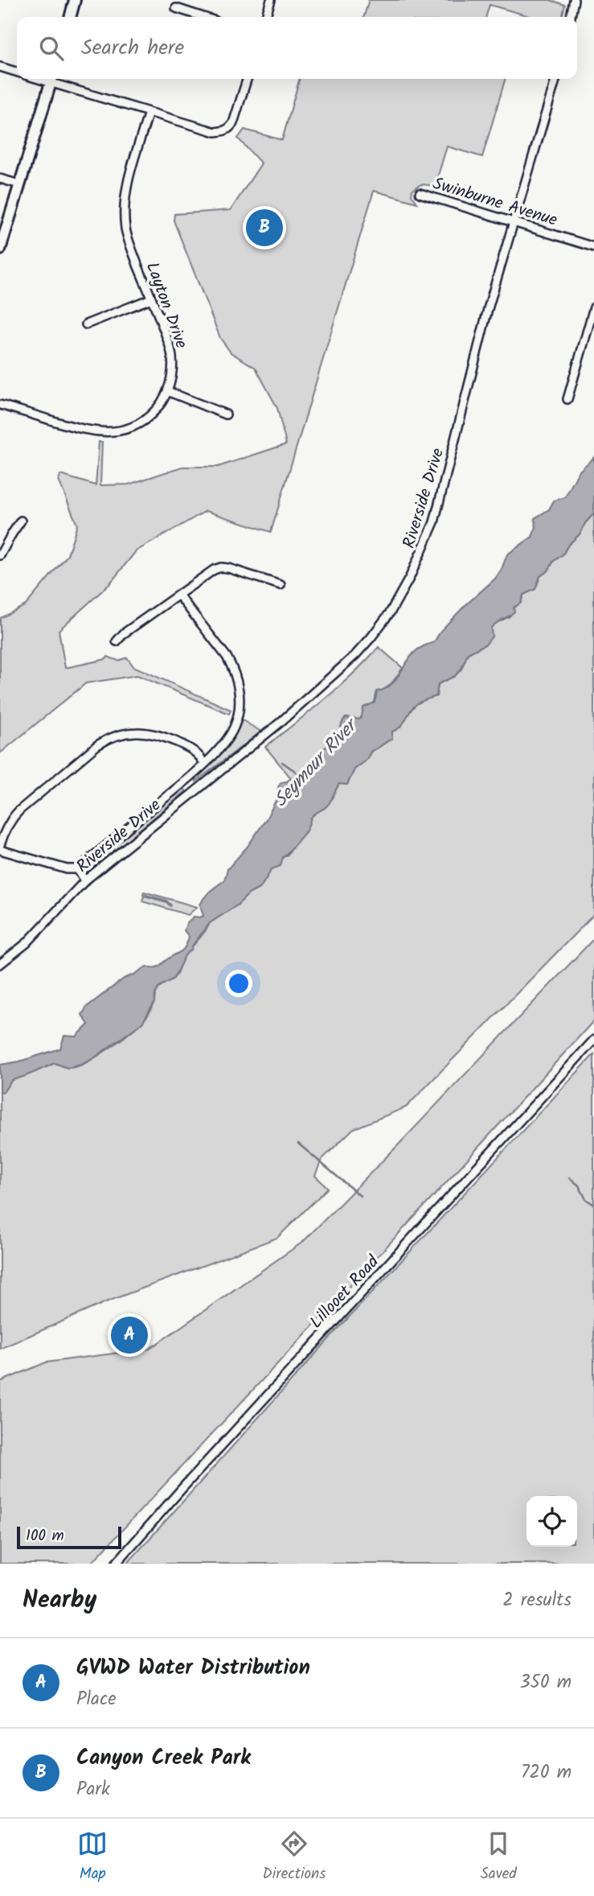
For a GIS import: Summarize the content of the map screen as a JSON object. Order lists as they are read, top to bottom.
{
  "streets": {
    "street": [
      "Swinburne Avenue",
      "Layton Drive",
      "Riverside Drive",
      "Lillooet Road"
    ]
  },
  "crossings": [
    ["Swinburne Avenue", "Riverside Drive"]
  ],
  "water": ["Seymour River"],
  "scale_bar": "100 m",
  "page": {
    "search": "Search here",
    "pins": ["B", "A"],
    "scale": "100 m",
    "heading": ["Nearby", "2 results"],
    "list": [
      {
        "mark": "A",
        "name": "GVWD Water Distribution",
        "note": "Place",
        "value": "350 m"
      },
      {
        "mark": "B",
        "name": "Canyon Creek Park",
        "note": "Park",
        "value": "720 m"
      }
    ],
    "nav": ["Map", "Directions", "Saved"]
  }
}
